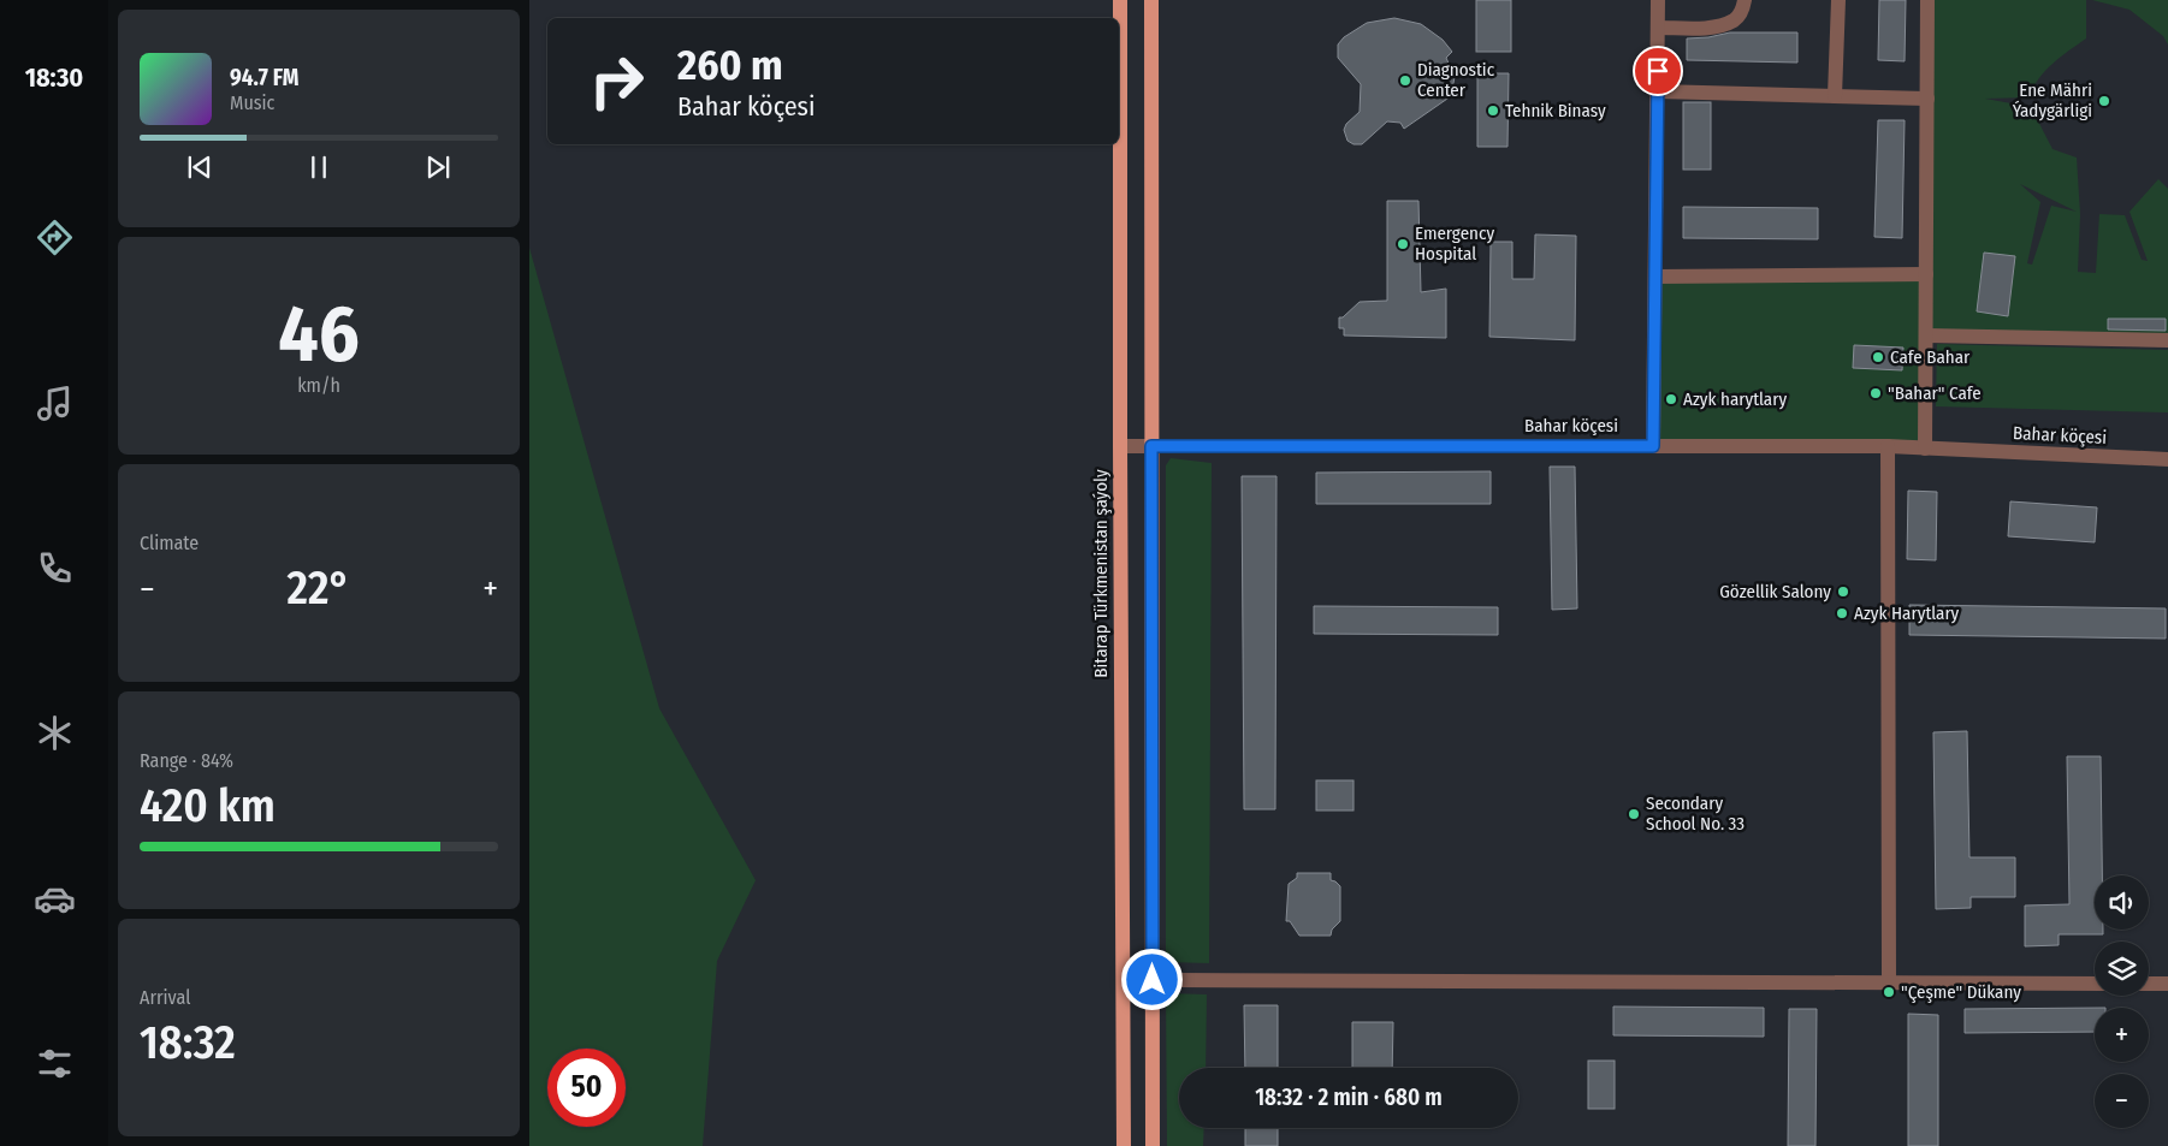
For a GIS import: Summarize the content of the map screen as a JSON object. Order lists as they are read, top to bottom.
{
  "streets": {
    "main road": ["Bitarap Türkmenistan şaýoly"],
    "street": ["Bahar köçesi"]
  },
  "crossings": [
    ["Bahar köçesi", "Bitarap Türkmenistan şaýoly"]
  ],
  "places": [
    "Diagnostic Center",
    "Ene Mähri Ýadygärligi",
    "Tehnik Binasy",
    "Emergency Hospital",
    "Cafe Bahar",
    "\"Bahar\" Cafe",
    "Azyk harytlary",
    "Gözellik Salony",
    "Azyk Harytlary",
    "Secondary School No. 33",
    "\"Çeşme\" Dükany"
  ],
  "page": {
    "tabs": "18:30",
    "turn": ["260 m", "Bahar köçesi"],
    "song": ["94.7 FM", "Music"],
    "tile": [
      ["46", "km/h"],
      "Climate",
      ["Range · 84%", "420 km"],
      ["Arrival", "18:32"]
    ],
    "heat": ["−", "22°", "+"],
    "map_buttons": ["+", "−"],
    "limit": "50",
    "trip": "18:32 · 2 min · 680 m"
  }
}
